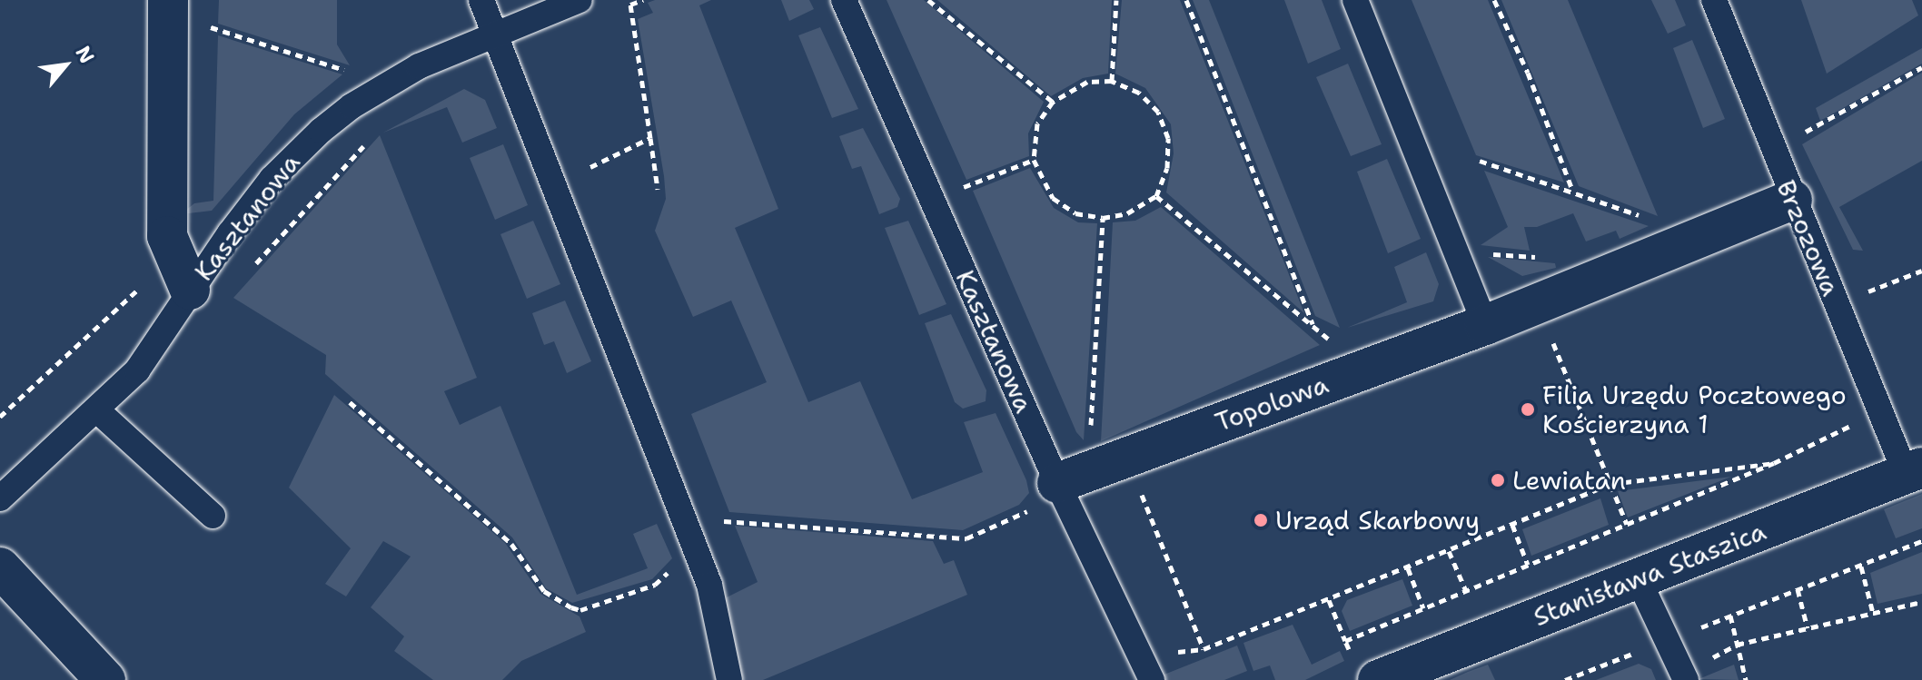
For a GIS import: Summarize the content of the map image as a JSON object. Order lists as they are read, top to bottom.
{
  "streets": {
    "street": ["Kasztanowa", "Topolowa", "Stanisława Staszica"],
    "lane": ["Brzozowa"]
  },
  "crossings": [
    ["Kasztanowa", "Topolowa"],
    ["Brzozowa", "Topolowa"],
    ["Brzozowa", "Stanisława Staszica"]
  ],
  "places": ["Filia Urzędu Pocztowego Kościerzyna 1", "Lewiatan", "Urząd Skarbowy"],
  "north": "top right"
}
